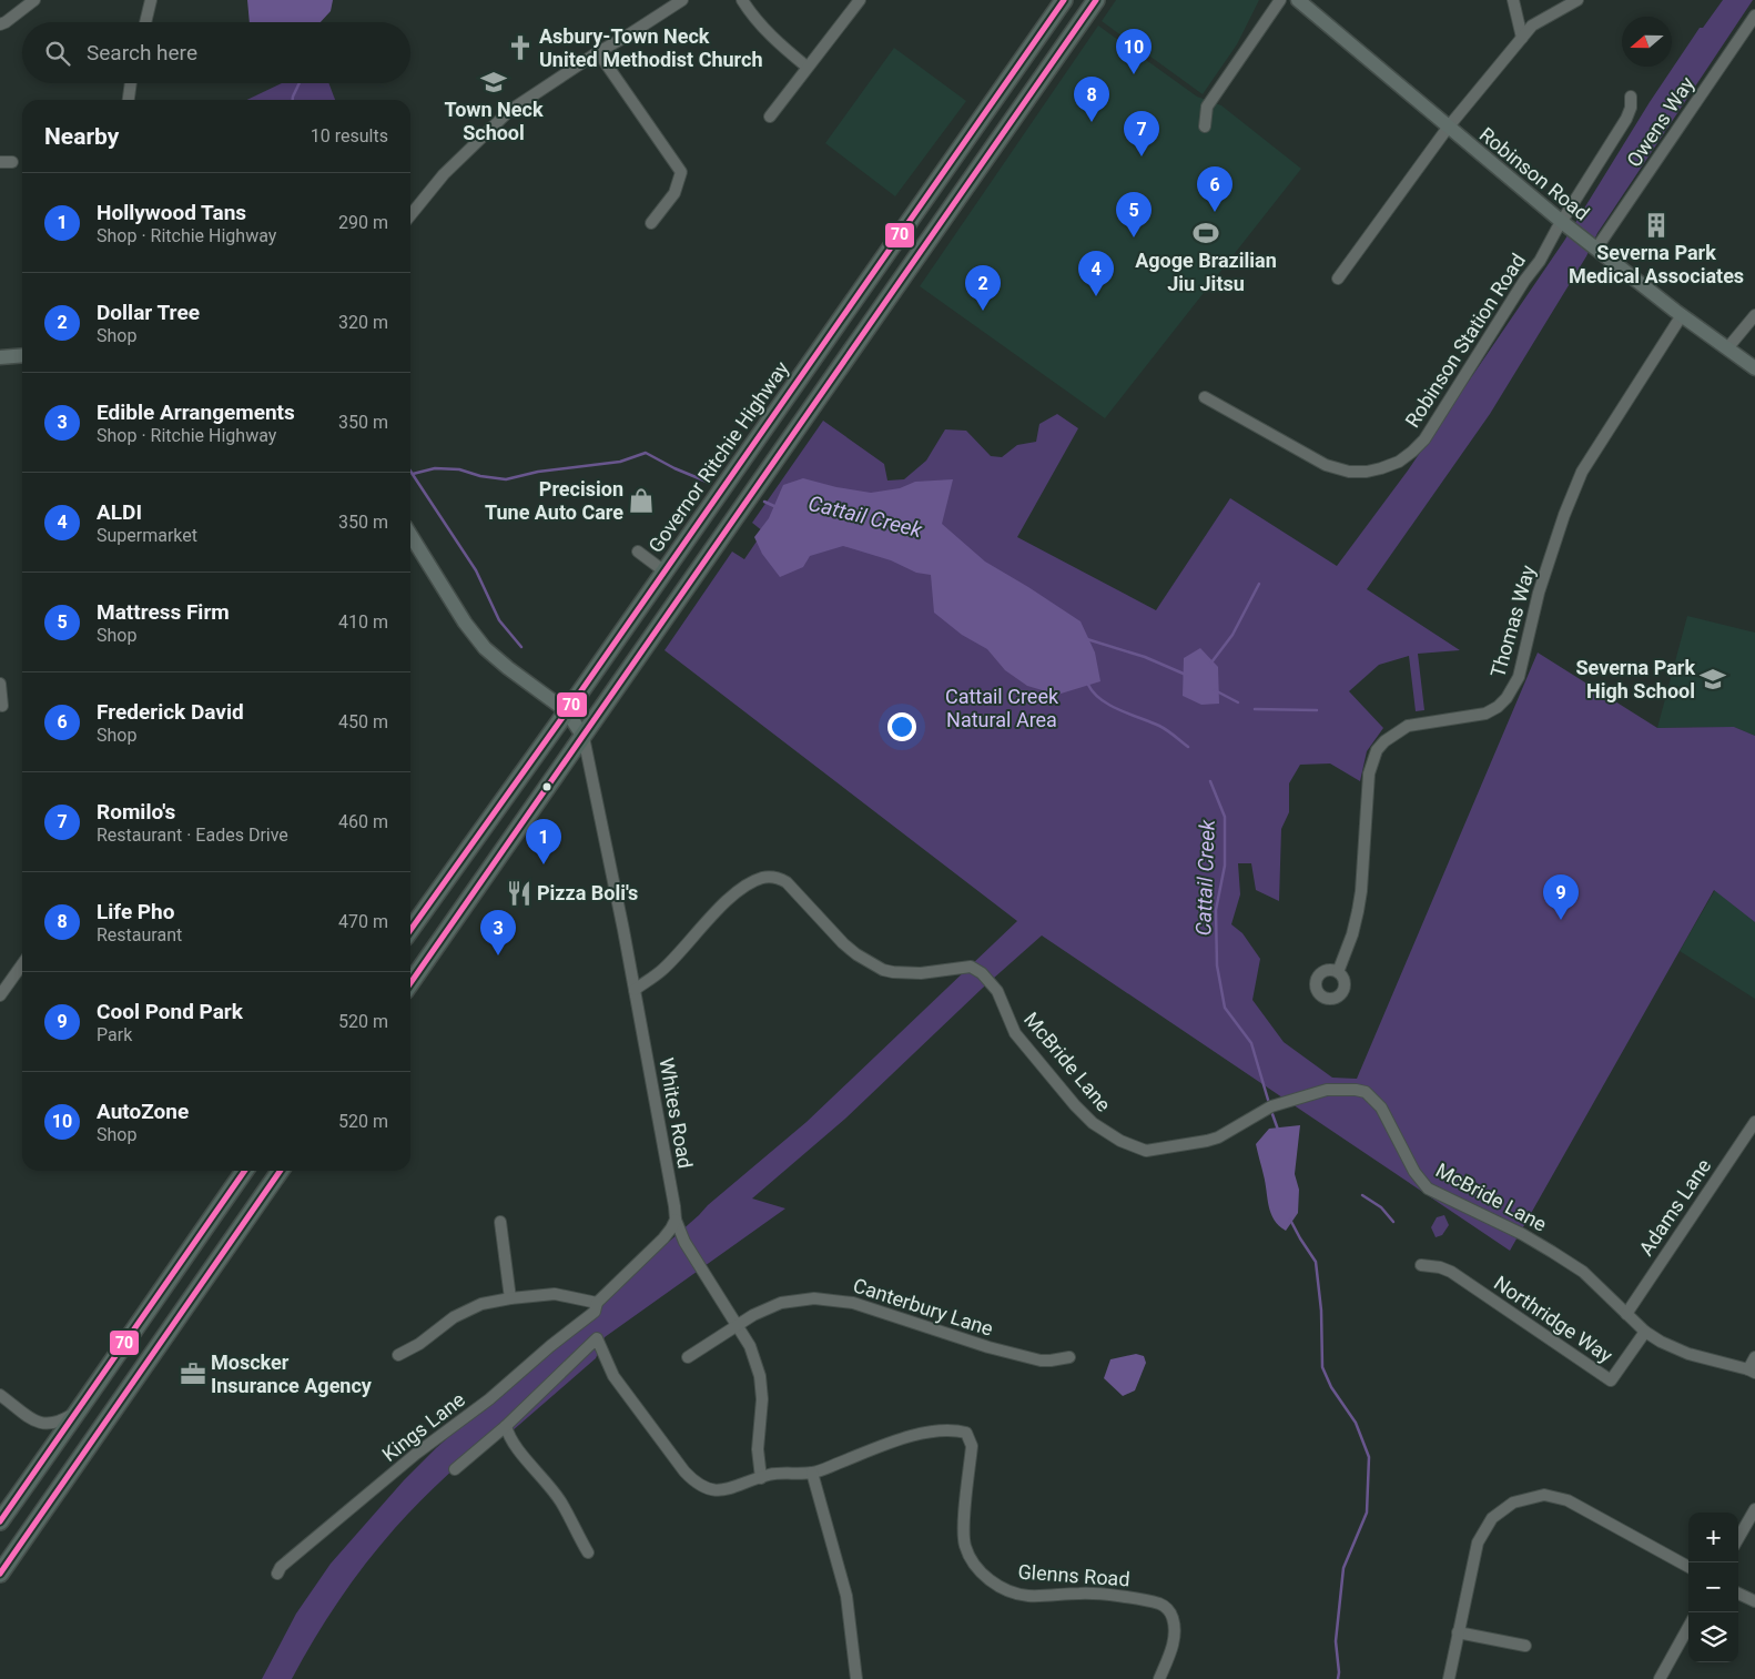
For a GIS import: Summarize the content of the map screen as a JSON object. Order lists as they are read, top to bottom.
{
  "streets": {
    "highway": ["Governor Ritchie Highway"],
    "main road": ["Robinson Road"],
    "street": [
      "Owens Way",
      "Robinson Station Road",
      "Thomas Way",
      "McBride Lane",
      "Whites Road",
      "Adams Lane",
      "Canterbury Lane",
      "Northridge Way",
      "Kings Lane",
      "Glenns Road"
    ]
  },
  "crossings": [
    ["Owens Way", "Robinson Road"],
    ["Robinson Road", "Robinson Station Road"],
    ["Robinson Road", "Thomas Way"],
    ["McBride Lane", "Whites Road"],
    ["McBride Lane", "Adams Lane"],
    ["McBride Lane", "Northridge Way"],
    ["Whites Road", "Canterbury Lane"],
    ["Whites Road", "Kings Lane"]
  ],
  "water": ["Cattail Creek"],
  "parks": ["Cattail Creek Natural Area"],
  "places": {
    "church": ["Asbury-Town Neck United Methodist Church"],
    "school or university": ["Town Neck School", "Severna Park High School"],
    "building": ["Severna Park Medical Associates"],
    "sports": ["Agoge Brazilian Jiu Jitsu"],
    "shop": ["Precision Tune Auto Care"],
    "restaurant": ["Pizza Boli's"],
    "office": ["Moscker Insurance Agency"]
  },
  "lines": ["transit line 70"],
  "north": "left",
  "page": {
    "search": "Search here",
    "pins": [
      "10",
      "8",
      "7",
      "6",
      "5",
      "4",
      "2",
      "1",
      "9",
      "3"
    ],
    "heading": ["Nearby", "10 results"],
    "list": [
      {
        "mark": "1",
        "name": "Hollywood Tans",
        "note": "Shop · Ritchie Highway",
        "value": "290 m"
      },
      {
        "mark": "2",
        "name": "Dollar Tree",
        "note": "Shop",
        "value": "320 m"
      },
      {
        "mark": "3",
        "name": "Edible Arrangements",
        "note": "Shop · Ritchie Highway",
        "value": "350 m"
      },
      {
        "mark": "4",
        "name": "ALDI",
        "note": "Supermarket",
        "value": "350 m"
      },
      {
        "mark": "5",
        "name": "Mattress Firm",
        "note": "Shop",
        "value": "410 m"
      },
      {
        "mark": "6",
        "name": "Frederick David",
        "note": "Shop",
        "value": "450 m"
      },
      {
        "mark": "7",
        "name": "Romilo's",
        "note": "Restaurant · Eades Drive",
        "value": "460 m"
      },
      {
        "mark": "8",
        "name": "Life Pho",
        "note": "Restaurant",
        "value": "470 m"
      },
      {
        "mark": "9",
        "name": "Cool Pond Park",
        "note": "Park",
        "value": "520 m"
      },
      {
        "mark": "10",
        "name": "AutoZone",
        "note": "Shop",
        "value": "520 m"
      }
    ],
    "map_buttons": ["+", "−"]
  }
}
